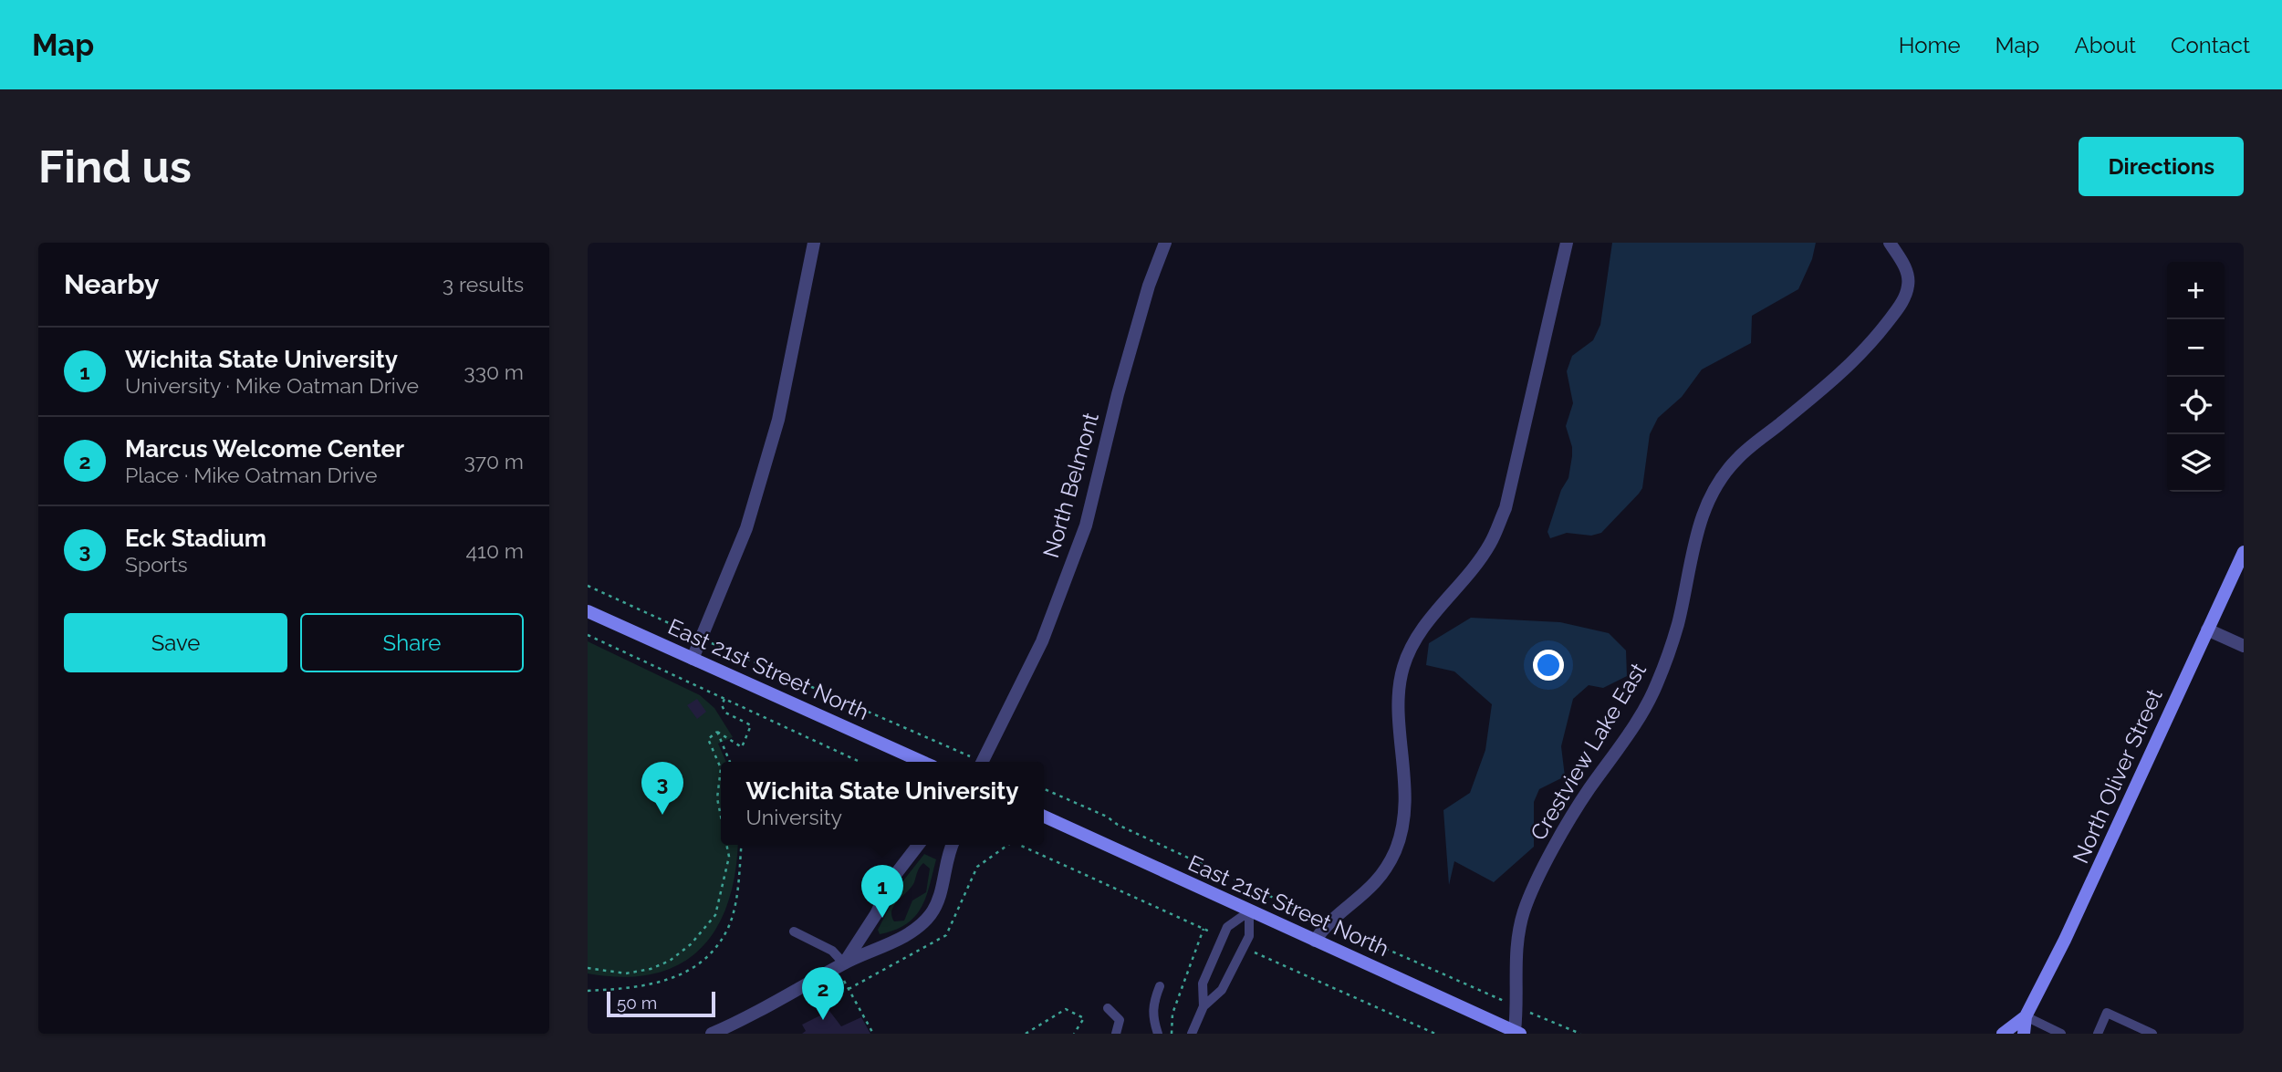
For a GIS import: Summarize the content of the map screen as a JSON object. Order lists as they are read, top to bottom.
{
  "streets": {
    "main road": ["East 21st Street North", "North Oliver Street"],
    "street": ["North Belmont", "Crestview Lake East"]
  },
  "crossings": [
    ["East 21st Street North", "Crestview Lake East"]
  ],
  "scale_bar": "50 m",
  "page": {
    "header": "Map",
    "nav": [
      "Home",
      "Map",
      "About",
      "Contact"
    ],
    "buttons": [
      "Directions",
      ["Save", "Share"]
    ],
    "title": "Find us",
    "heading": ["Nearby", "3 results"],
    "map_buttons": ["+", "−"],
    "list": [
      {
        "mark": "1",
        "name": "Wichita State University",
        "note": "University · Mike Oatman Drive",
        "value": "330 m"
      },
      {
        "mark": "2",
        "name": "Marcus Welcome Center",
        "note": "Place · Mike Oatman Drive",
        "value": "370 m"
      },
      {
        "mark": "3",
        "name": "Eck Stadium",
        "note": "Sports",
        "value": "410 m"
      }
    ],
    "popup": ["Wichita State University", "University"],
    "pins": ["3", "1", "2"],
    "scale": "50 m"
  }
}
